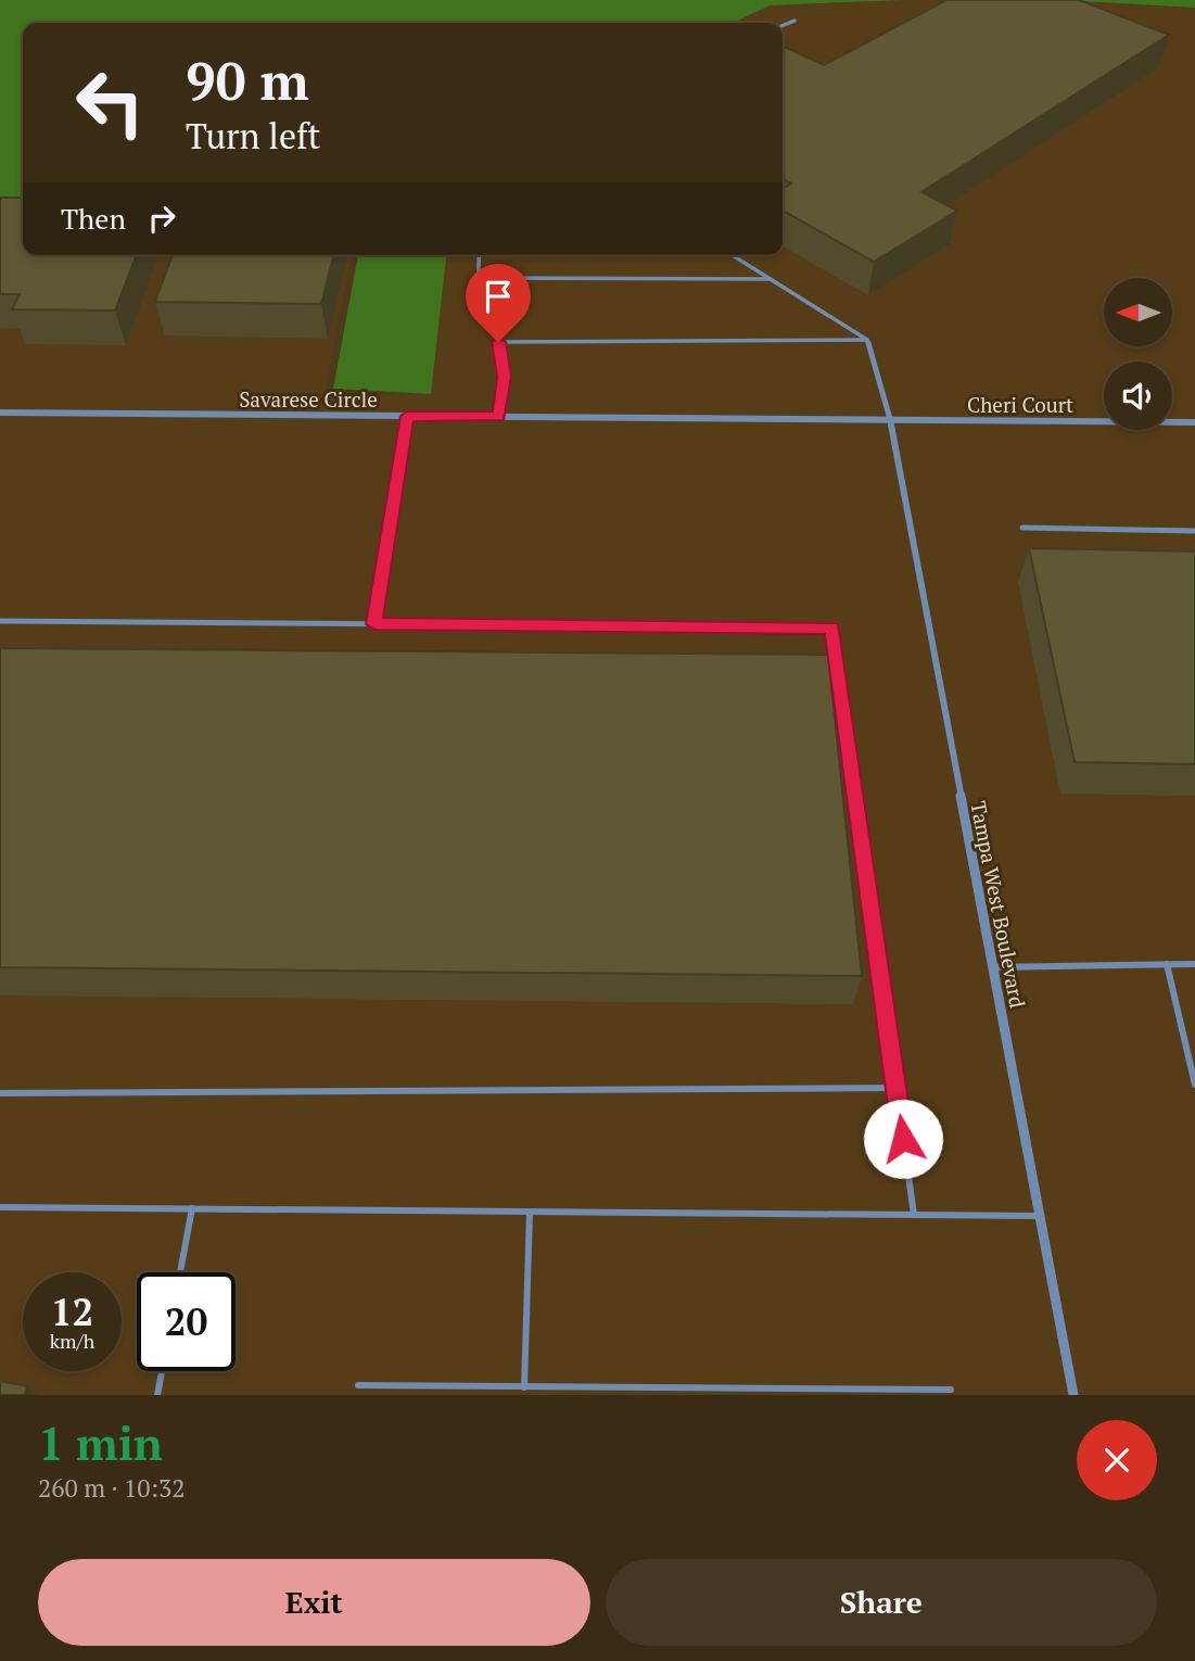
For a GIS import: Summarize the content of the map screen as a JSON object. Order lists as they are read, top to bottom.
{
  "streets": {
    "street": ["Savarese Circle", "Cheri Court", "Tampa West Boulevard"]
  },
  "crossings": [
    ["Savarese Circle", "Cheri Court"],
    ["Savarese Circle", "Tampa West Boulevard"],
    ["Cheri Court", "Tampa West Boulevard"]
  ],
  "north": "left",
  "page": {
    "turn": ["90 m", "Turn left"],
    "then": "Then",
    "speed": "12 km/h",
    "limit": "20",
    "heading": ["1 min", "260 m · 10:32"],
    "buttons": ["Exit", "Share"]
  }
}
